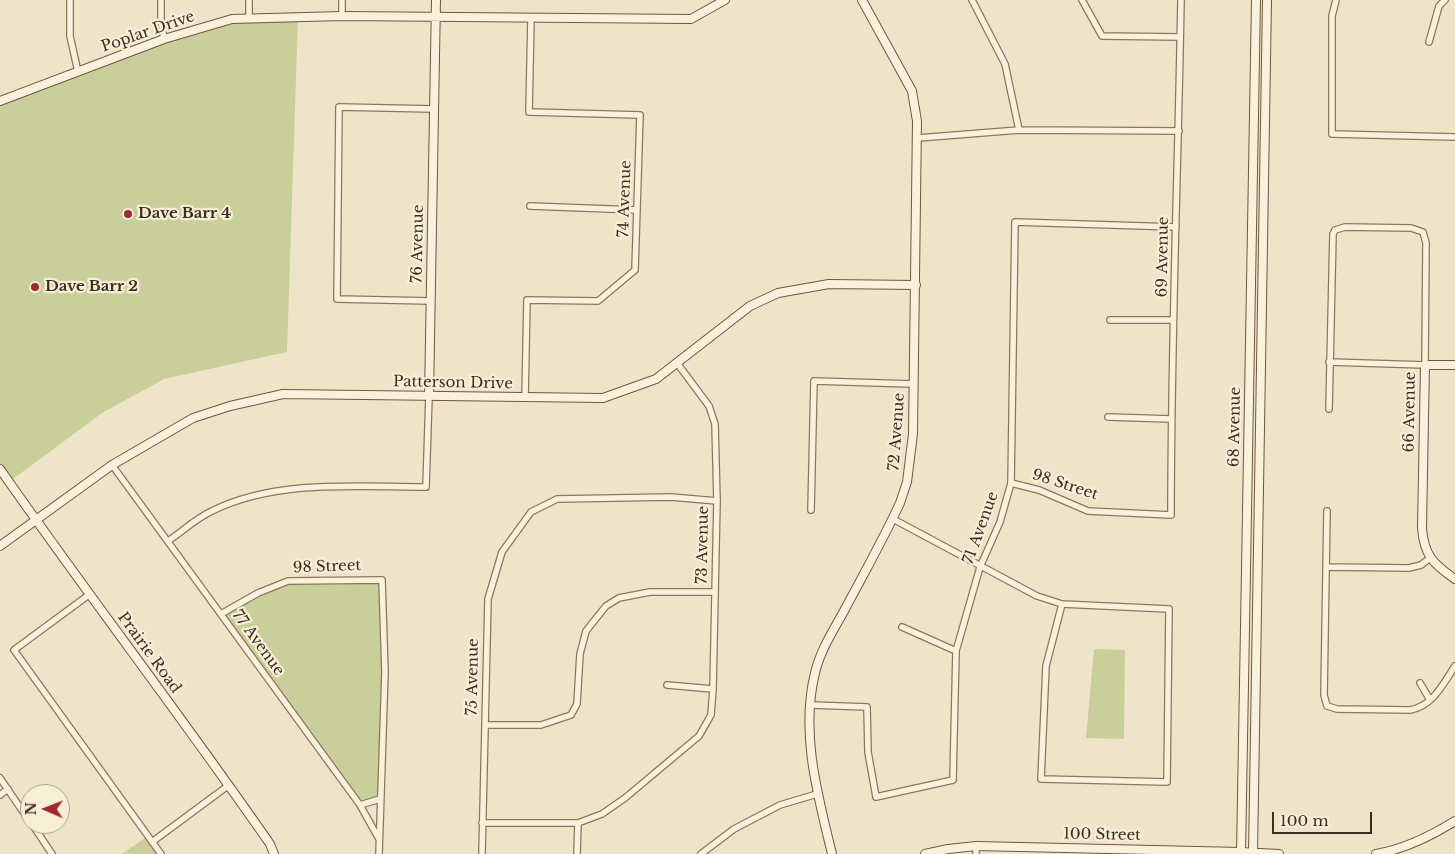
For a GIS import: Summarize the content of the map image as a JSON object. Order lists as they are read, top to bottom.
{
  "streets": {
    "street": [
      "Poplar Drive",
      "74 Avenue",
      "76 Avenue",
      "69 Avenue",
      "Patterson Drive",
      "66 Avenue",
      "68 Avenue",
      "72 Avenue",
      "98 Street",
      "71 Avenue",
      "73 Avenue",
      "77 Avenue",
      "Prairie Road",
      "75 Avenue",
      "100 Street"
    ]
  },
  "crossings": [
    ["Poplar Drive", "74 Avenue"],
    ["Poplar Drive", "76 Avenue"],
    ["74 Avenue", "Patterson Drive"],
    ["76 Avenue", "Patterson Drive"],
    ["76 Avenue", "77 Avenue"],
    ["69 Avenue", "98 Street"],
    ["69 Avenue", "71 Avenue"],
    ["Patterson Drive", "72 Avenue"],
    ["Patterson Drive", "73 Avenue"],
    ["Patterson Drive", "77 Avenue"],
    ["Patterson Drive", "Prairie Road"],
    ["68 Avenue", "100 Street"],
    ["72 Avenue", "71 Avenue"],
    ["98 Street", "71 Avenue"],
    ["98 Street", "77 Avenue"],
    ["73 Avenue", "75 Avenue"]
  ],
  "places": ["Dave Barr 4", "Dave Barr 2"],
  "scale_bar": "100 m",
  "north": "left"
}
